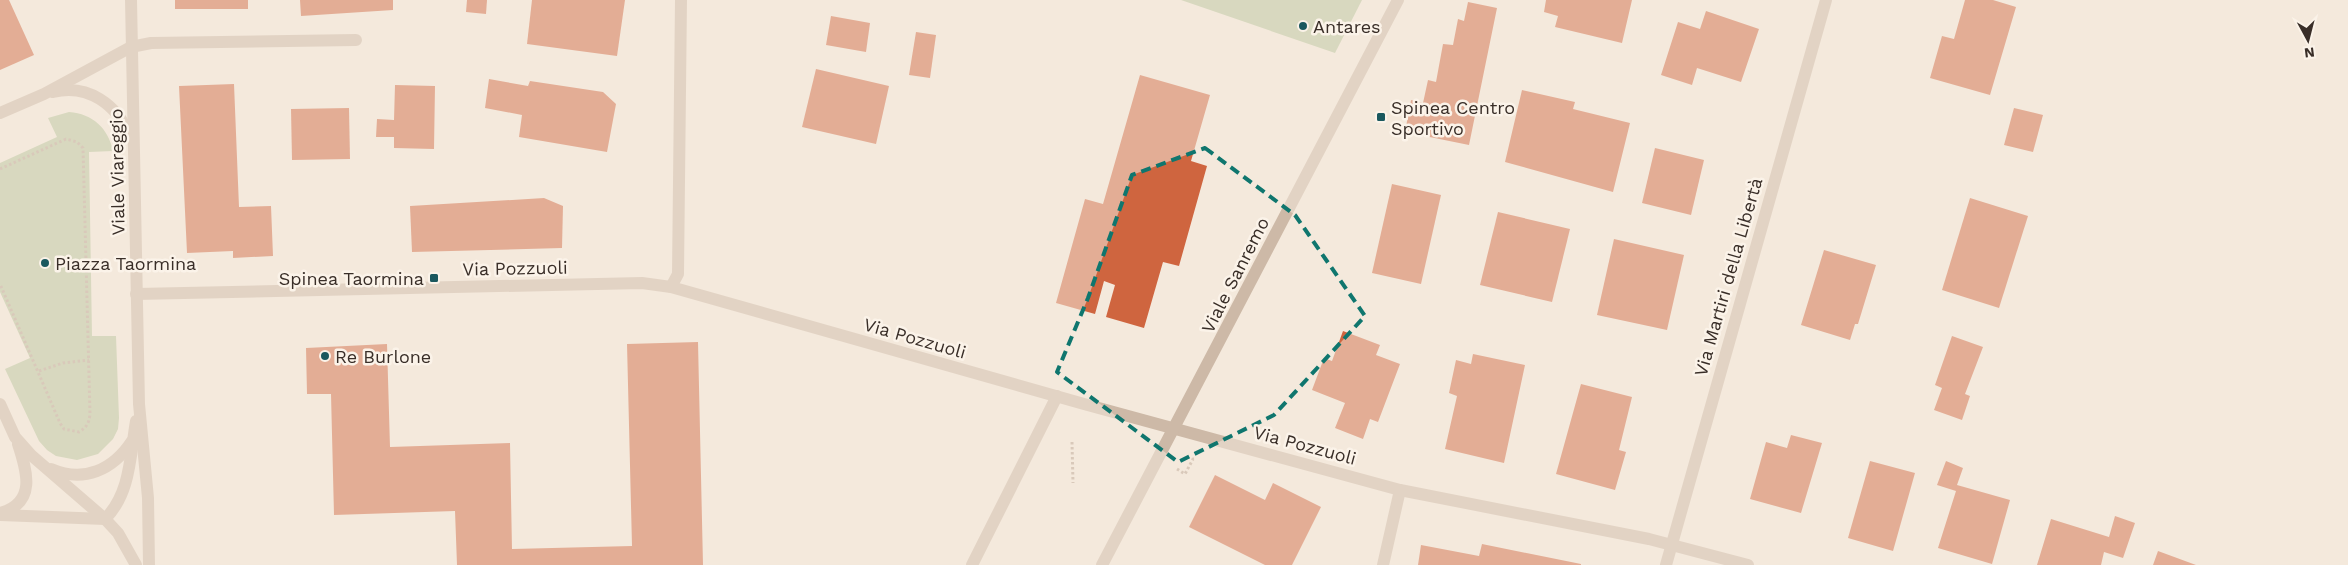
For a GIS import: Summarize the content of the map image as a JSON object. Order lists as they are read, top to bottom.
{
  "streets": {
    "street": [
      "Viale Viareggio",
      "Via Pozzuoli",
      "Viale Sanremo",
      "Via Martiri della Libertà"
    ]
  },
  "crossings": [
    ["Viale Viareggio", "Via Pozzuoli"],
    ["Via Pozzuoli", "Viale Sanremo"],
    ["Via Pozzuoli", "Via Martiri della Libertà"]
  ],
  "places": {
    "other": ["Antares", "Piazza Taormina", "Re Burlone"],
    "transit": ["Spinea Centro Sportivo", "Spinea Taormina"]
  },
  "north": "bottom"
}
